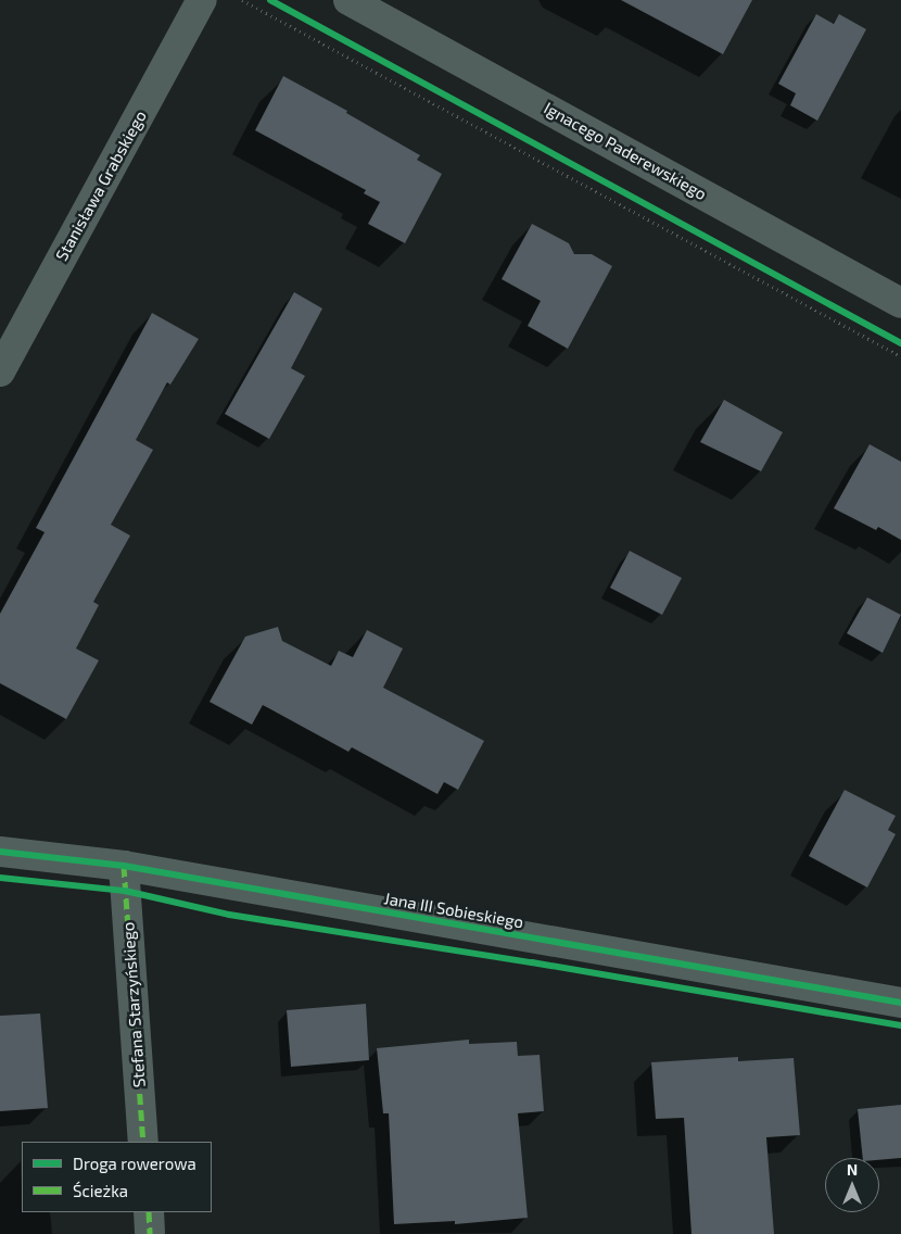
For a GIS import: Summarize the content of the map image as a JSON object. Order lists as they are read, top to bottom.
{
  "streets": {
    "street": [
      "Ignacego Paderewskiego",
      "Stanisława Grabskiego",
      "Jana III Sobieskiego",
      "Stefana Starzyńskiego"
    ]
  },
  "crossings": [
    ["Jana III Sobieskiego", "Stefana Starzyńskiego"]
  ],
  "legend": ["Droga rowerowa", "Ścieżka"],
  "north": "top"
}
